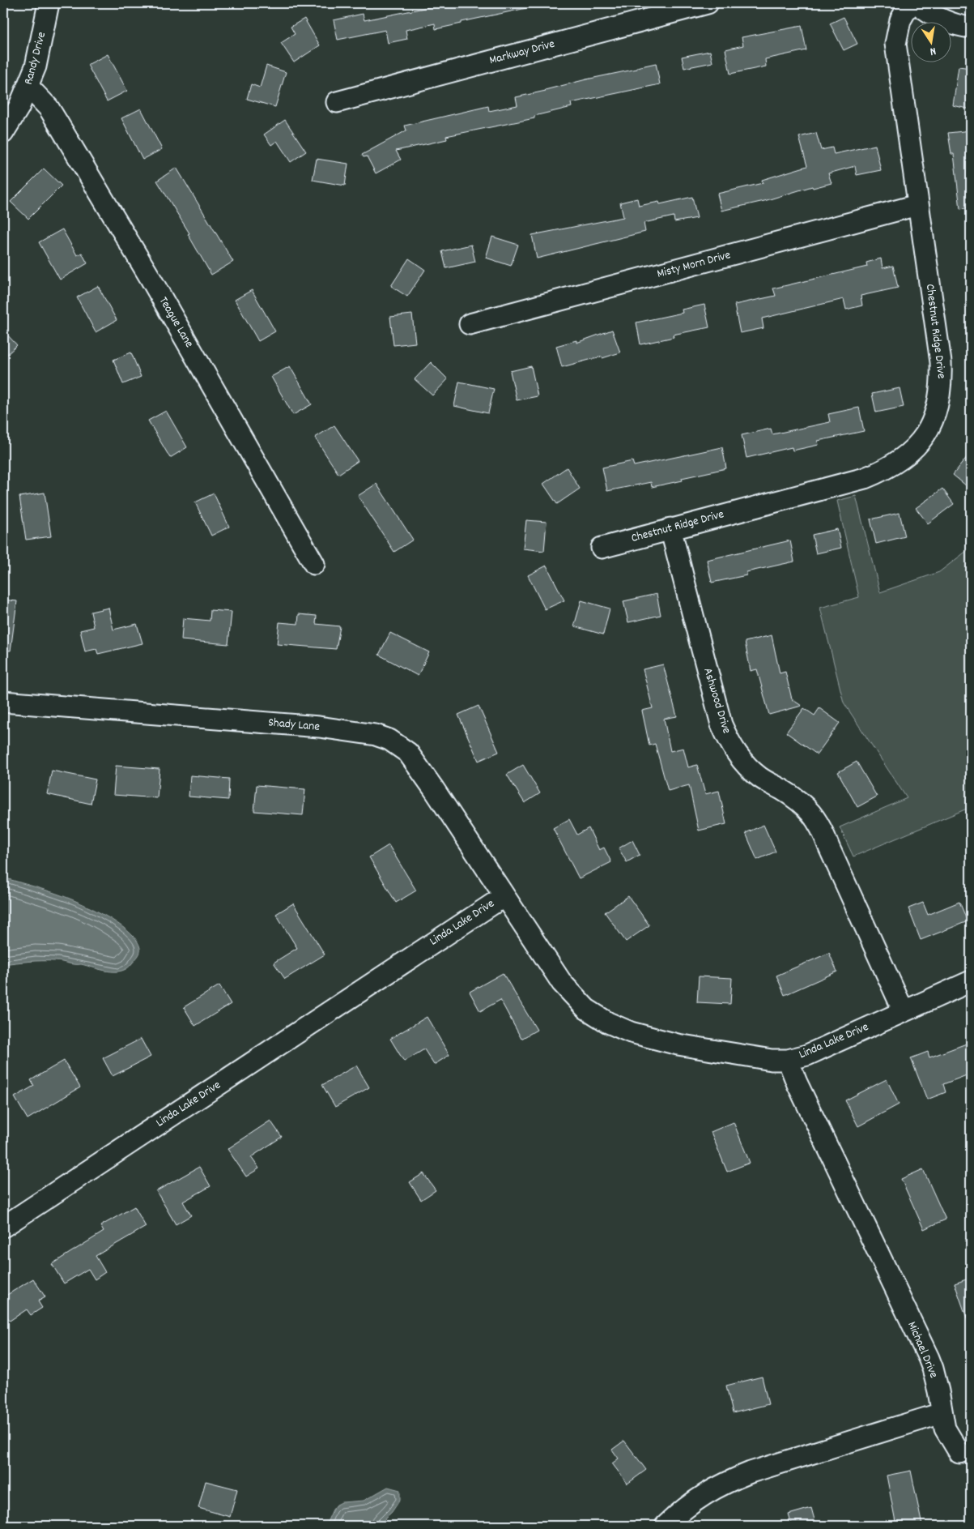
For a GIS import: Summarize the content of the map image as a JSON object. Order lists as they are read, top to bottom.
{
  "streets": {
    "street": [
      "Markway Drive",
      "Randy Drive",
      "Misty Morn Drive",
      "Teague Lane",
      "Chestnut Ridge Drive",
      "Ashwood Drive",
      "Shady Lane",
      "Linda Lake Drive",
      "Michael Drive"
    ]
  },
  "crossings": [
    ["Randy Drive", "Teague Lane"],
    ["Misty Morn Drive", "Chestnut Ridge Drive"],
    ["Chestnut Ridge Drive", "Ashwood Drive"],
    ["Ashwood Drive", "Linda Lake Drive"],
    ["Shady Lane", "Linda Lake Drive"],
    ["Linda Lake Drive", "Michael Drive"]
  ],
  "north": "bottom"
}
